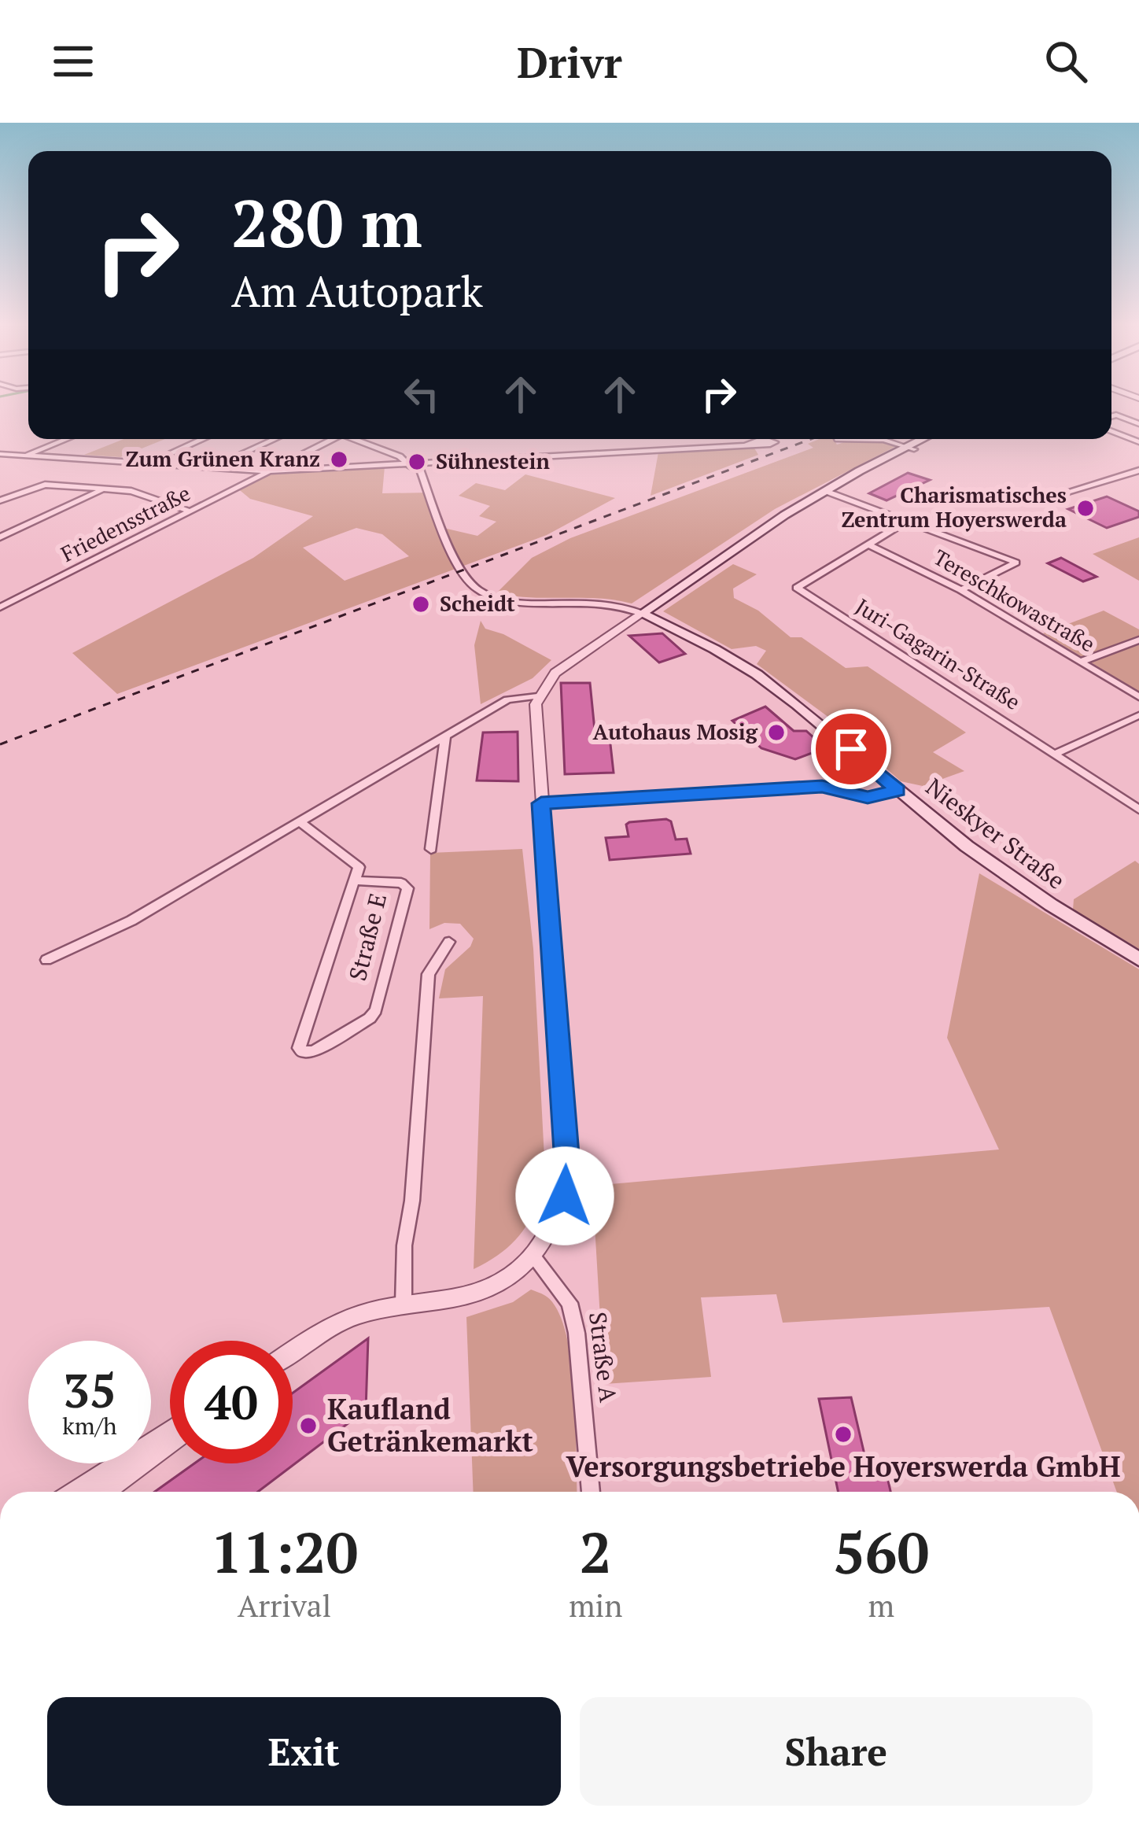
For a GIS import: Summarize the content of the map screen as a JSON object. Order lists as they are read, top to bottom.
{
  "streets": {
    "main road": ["Nieskyer Straße"],
    "street": [
      "Friedensstraße",
      "Tereschkowastraße",
      "Juri-Gagarin-Straße",
      "Straße E",
      "Straße A"
    ]
  },
  "crossings": [
    ["Tereschkowastraße", "Juri-Gagarin-Straße"]
  ],
  "places": [
    "Zum Grünen Kranz",
    "Sühnestein",
    "Charismatisches Zentrum Hoyerswerda",
    "Scheidt",
    "Autohaus Mosig",
    "Kaufland Getränkemarkt",
    "Versorgungsbetriebe Hoyerswerda GmbH"
  ],
  "page": {
    "header": "Drivr",
    "turn": ["280 m", "Am Autopark"],
    "speed": "35 km/h",
    "limit": "40",
    "eta": [
      "11:20",
      "Arrival",
      "2",
      "min",
      "560",
      "m"
    ],
    "buttons": ["Exit", "Share"]
  }
}
